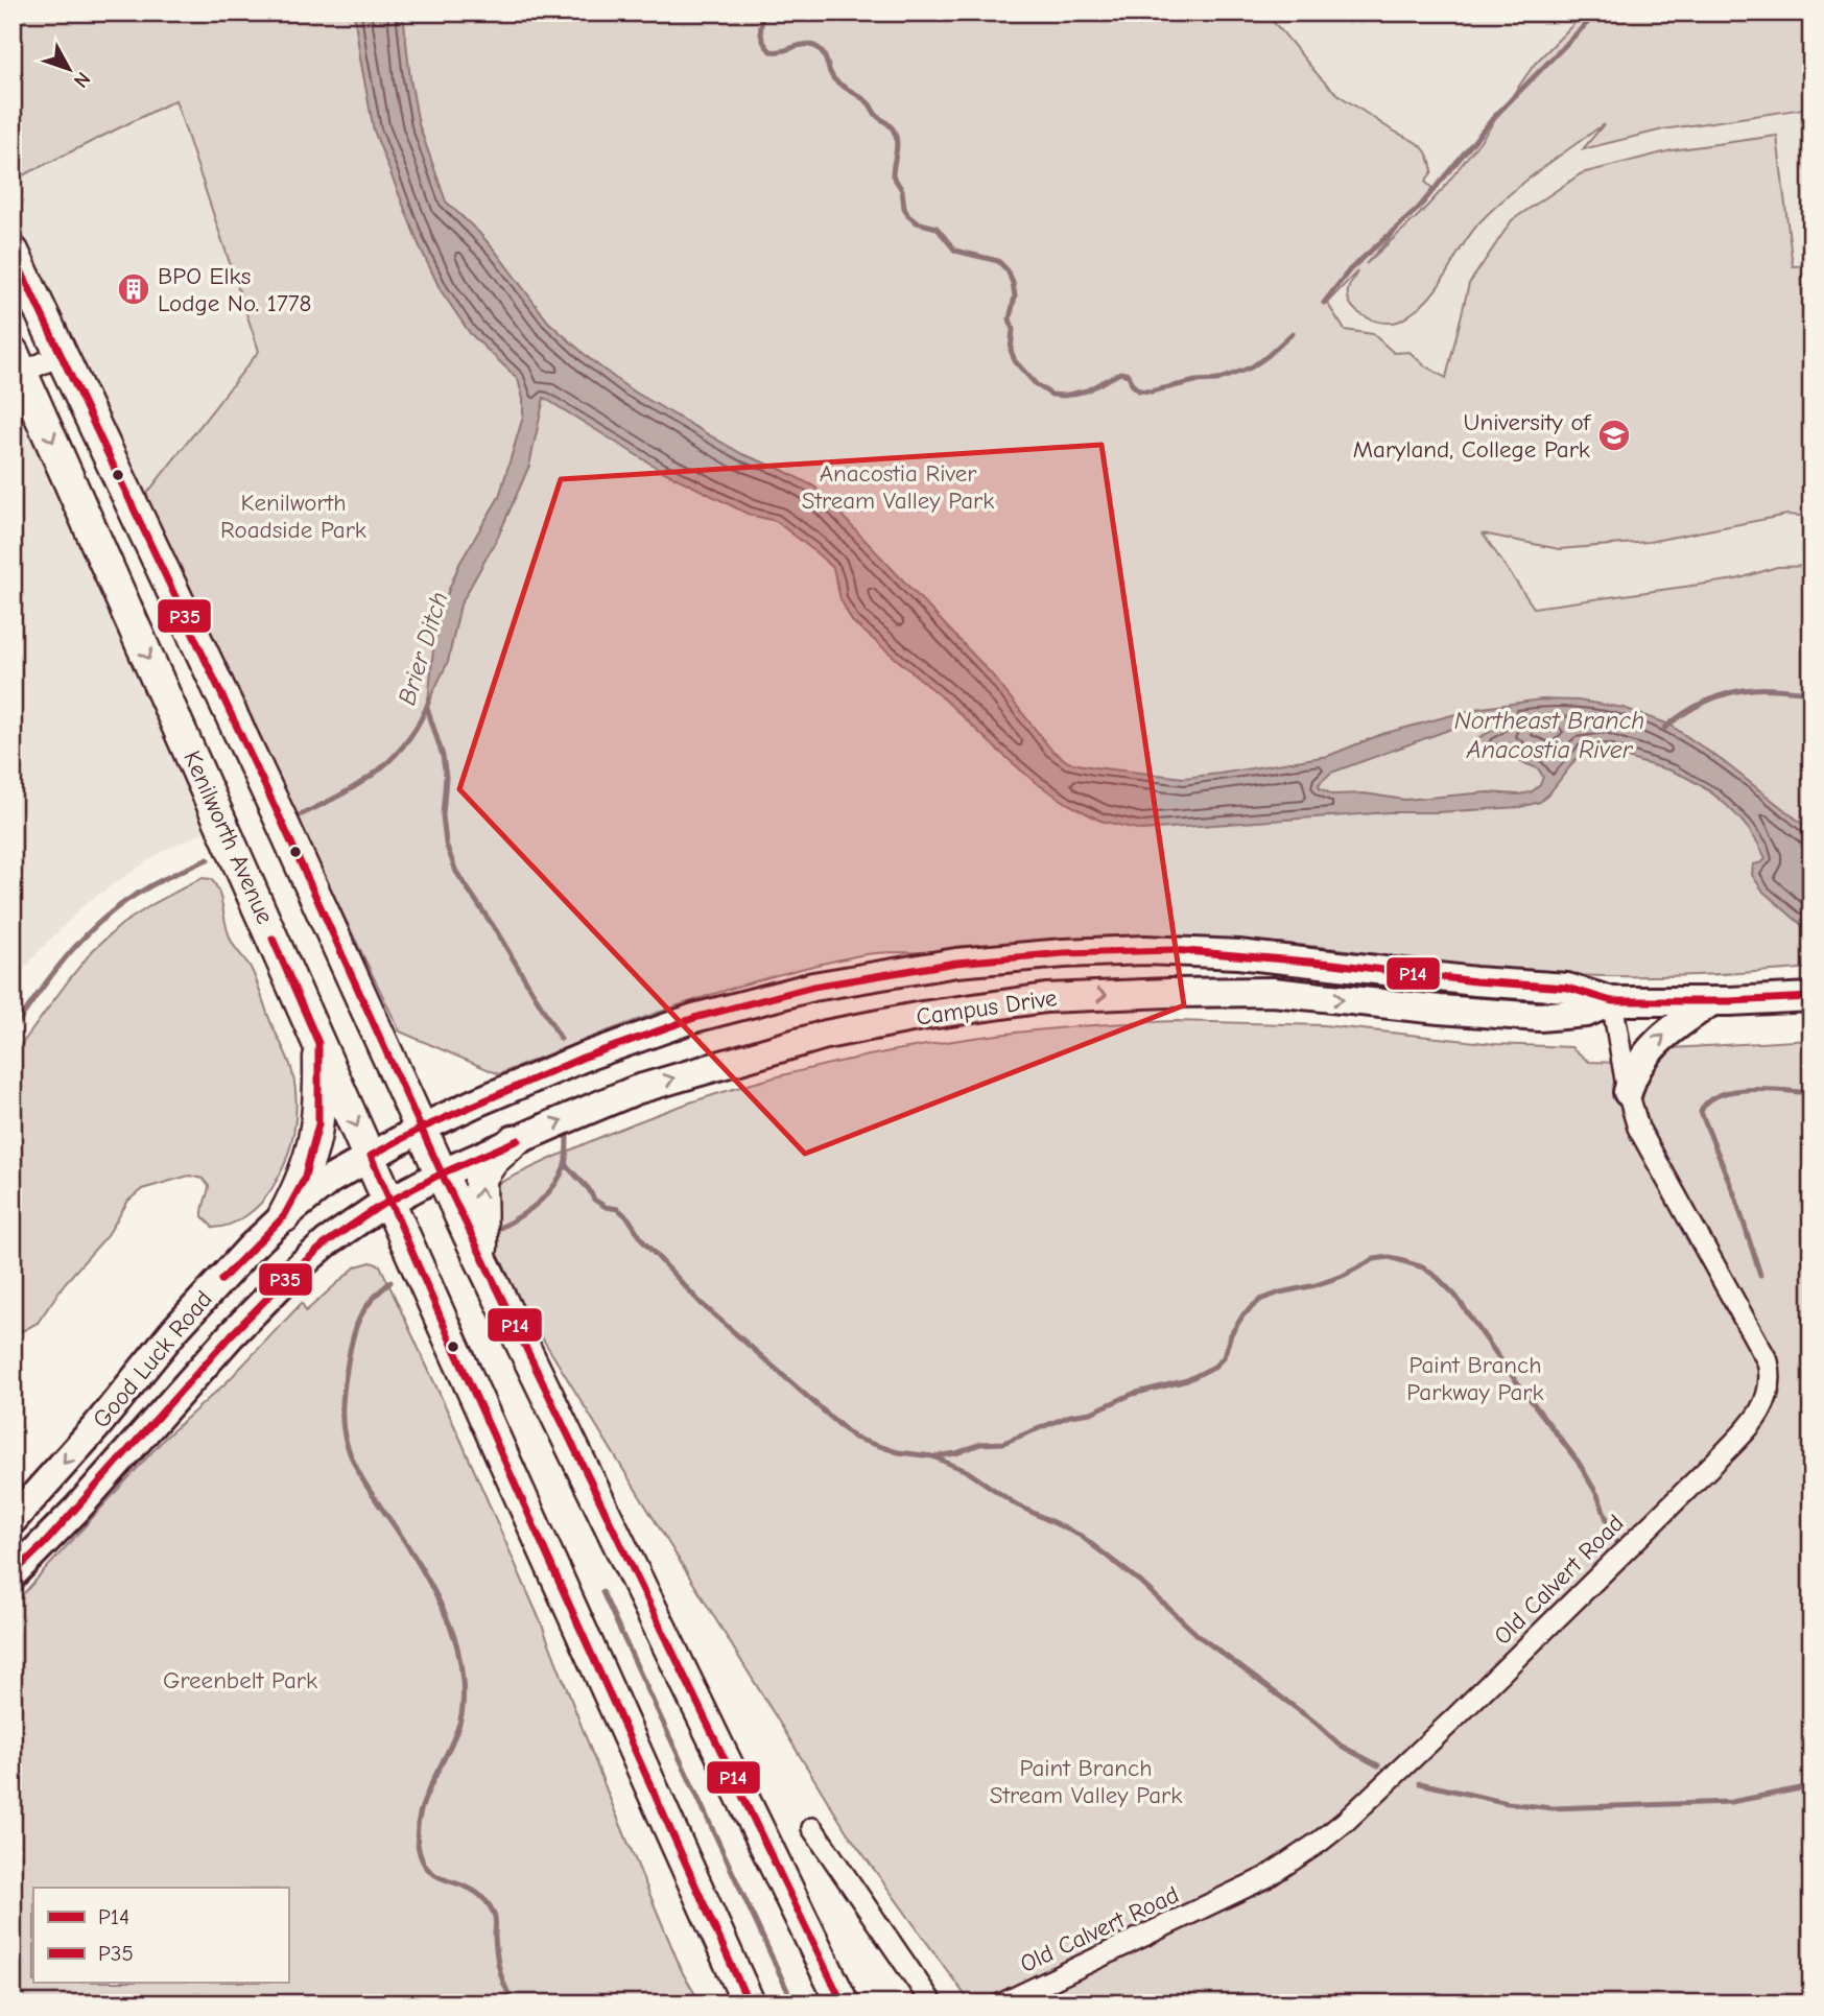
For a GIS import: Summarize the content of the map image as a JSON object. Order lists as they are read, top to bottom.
{
  "streets": {
    "main road": ["Kenilworth Avenue", "Campus Drive", "Good Luck Road"],
    "street": ["Old Calvert Road"]
  },
  "crossings": [
    ["Kenilworth Avenue", "Campus Drive"],
    ["Kenilworth Avenue", "Good Luck Road"],
    ["Campus Drive", "Good Luck Road"],
    ["Campus Drive", "Old Calvert Road"]
  ],
  "water": ["Brier Ditch", "Northeast Branch Anacostia River"],
  "parks": [
    "Anacostia River Stream Valley Park",
    "Kenilworth Roadside Park",
    "Paint Branch Parkway Park",
    "Greenbelt Park",
    "Paint Branch Stream Valley Park"
  ],
  "places": {
    "building": ["BPO Elks Lodge No. 1778"],
    "school or university": ["University of Maryland, College Park"]
  },
  "lines": ["transit line P35", "transit line P14"],
  "legend": ["P14", "P35"],
  "north": "bottom right"
}
